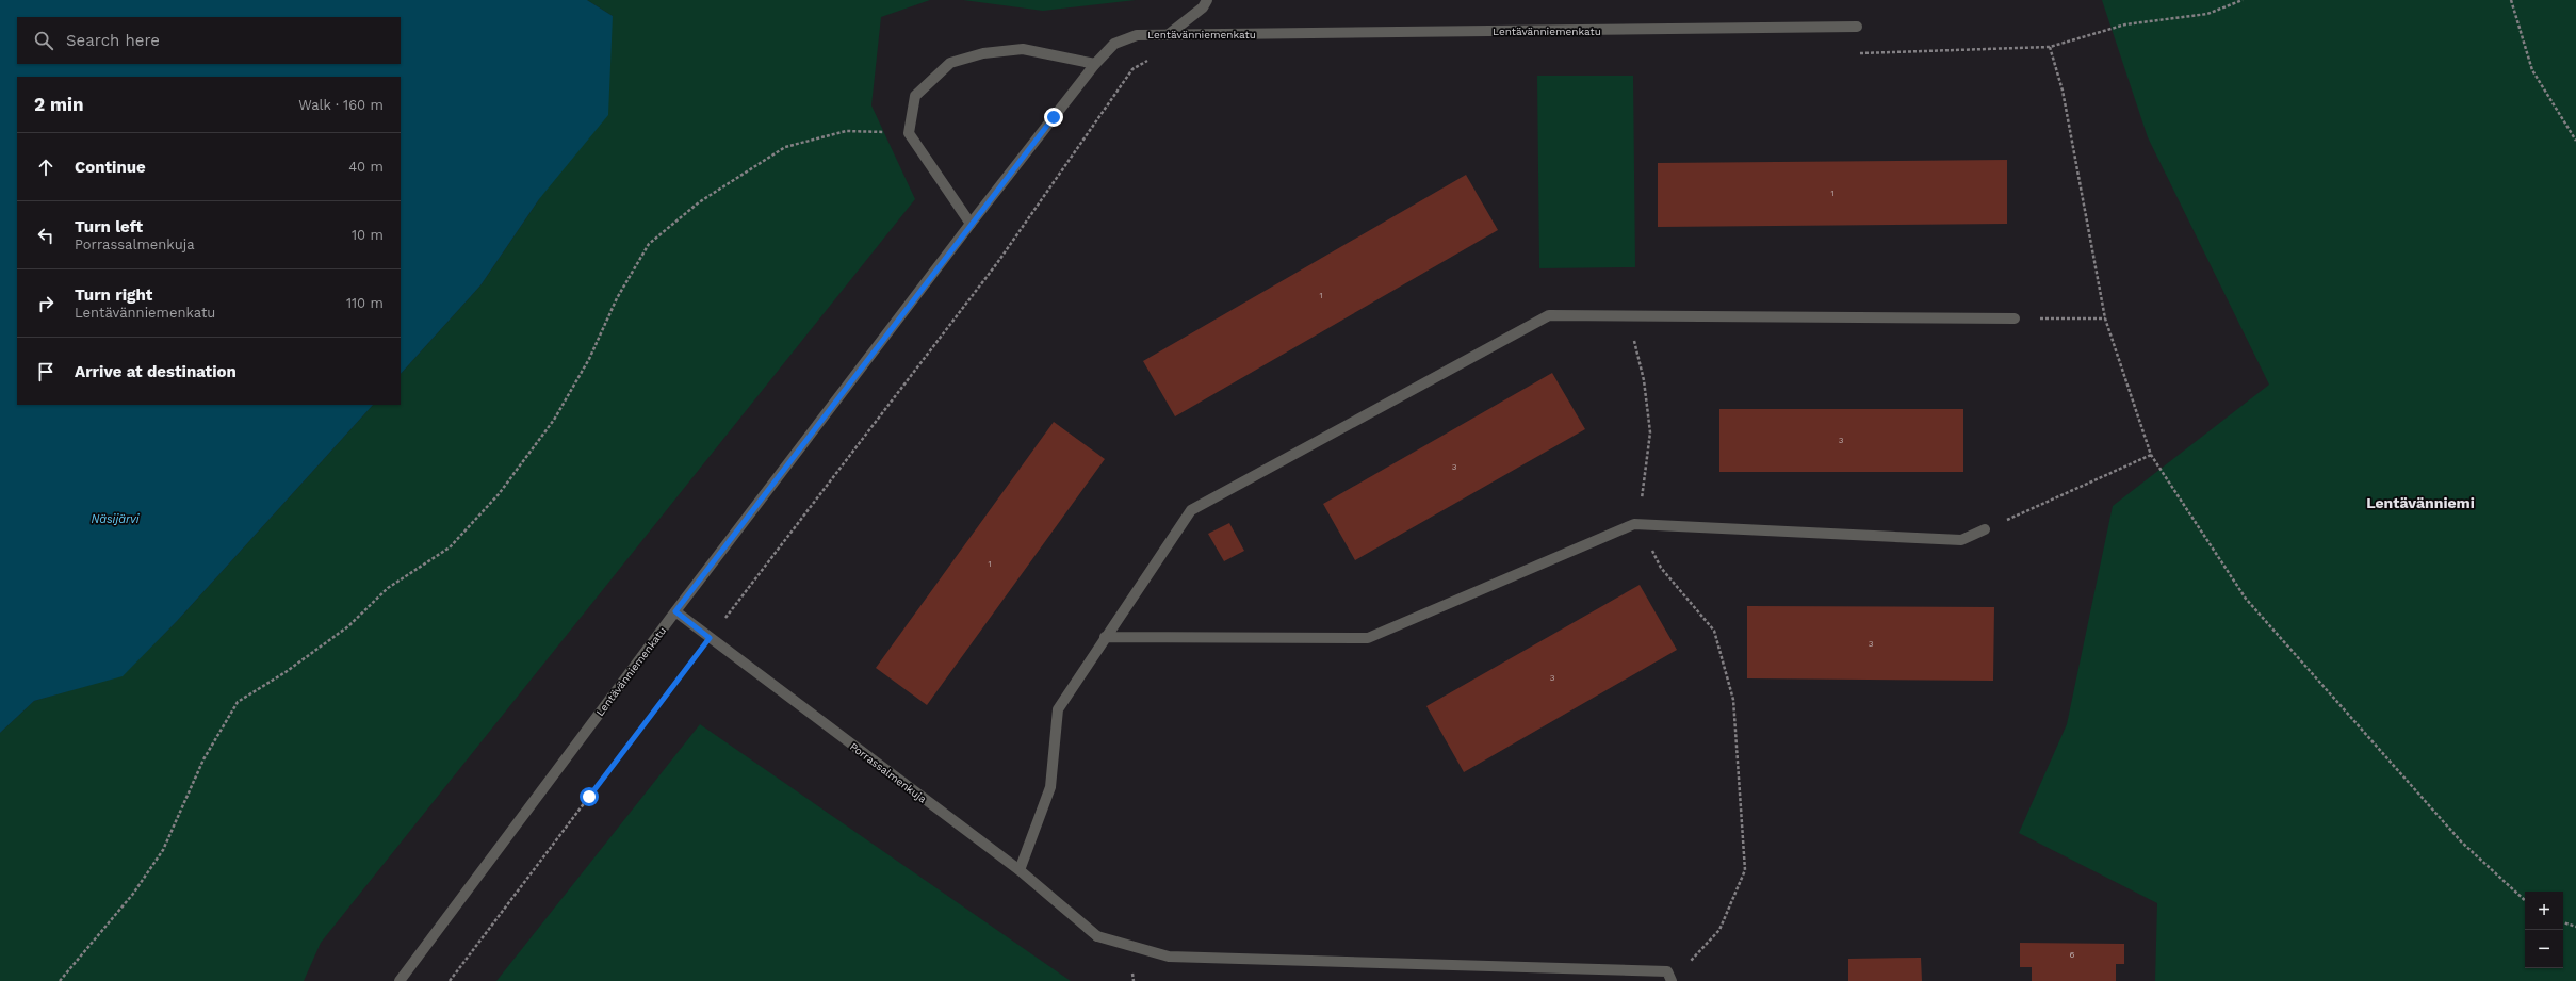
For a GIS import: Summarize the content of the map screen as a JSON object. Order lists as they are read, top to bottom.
{
  "streets": {
    "street": ["Lentävänniemenkatu", "Porrassalmenkuja"]
  },
  "crossings": [
    ["Lentävänniemenkatu", "Porrassalmenkuja"]
  ],
  "districts": ["Lentävänniemi"],
  "water": ["Näsijärvi"],
  "house_numbers": [
    "1",
    "1",
    "3",
    "3",
    "1",
    "3",
    "3",
    "6"
  ],
  "page": {
    "search": "Search here",
    "heading": ["2 min", "Walk · 160 m"],
    "list": [
      ["Continue", "40 m"],
      ["Turn left", "Porrassalmenkuja", "10 m"],
      ["Turn right", "Lentävänniemenkatu", "110 m"],
      "Arrive at destination"
    ],
    "map_buttons": ["+", "−"]
  }
}
